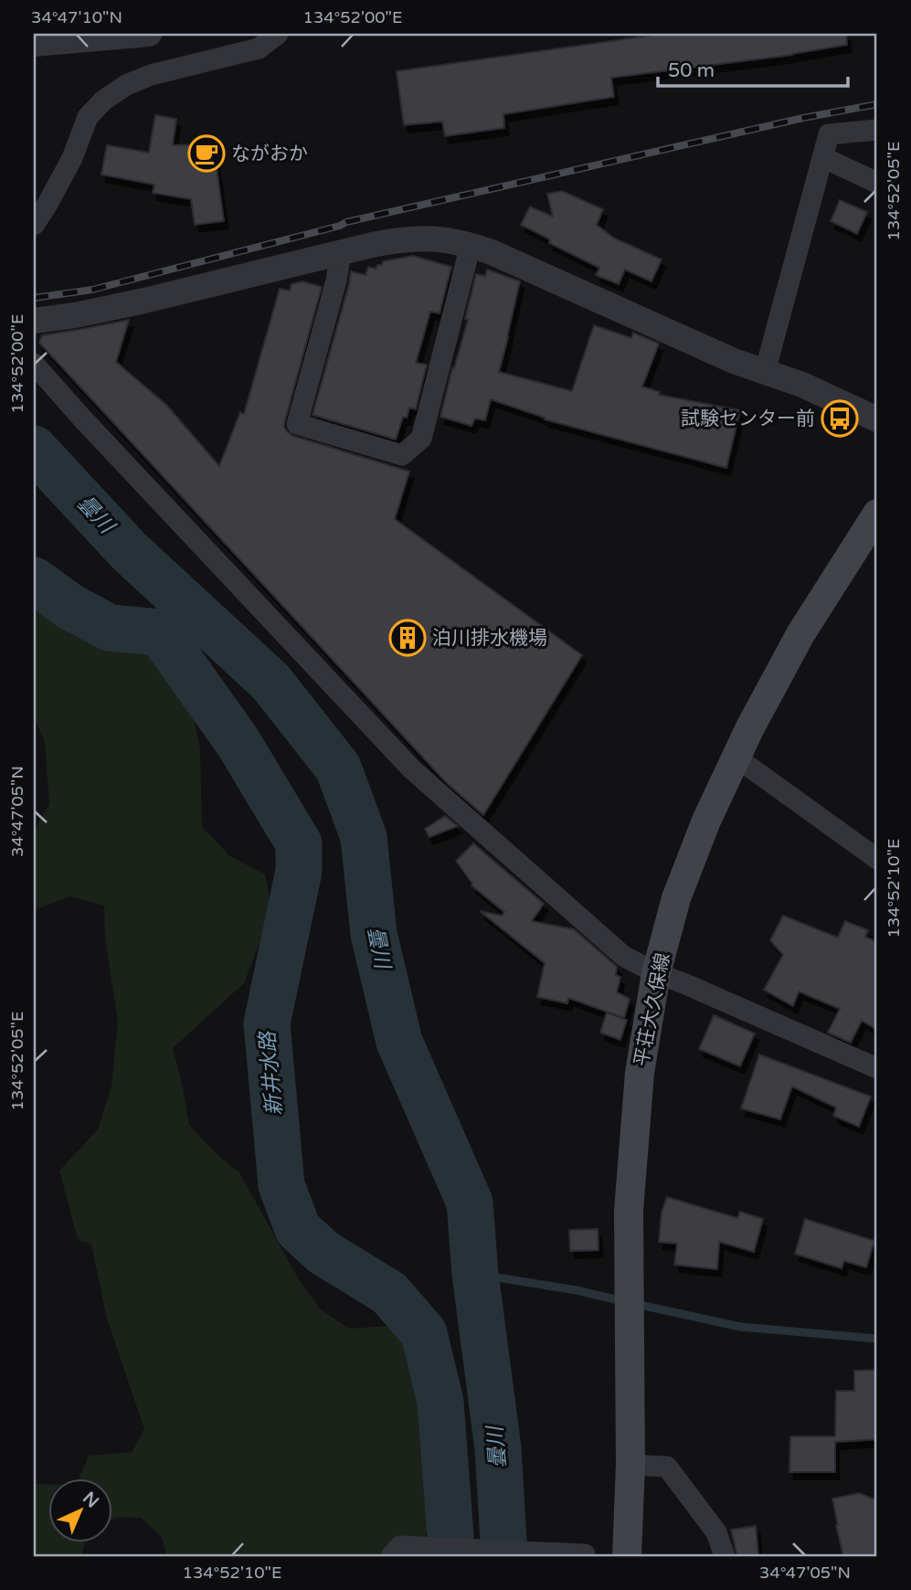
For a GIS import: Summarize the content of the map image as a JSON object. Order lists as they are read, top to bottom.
{
  "streets": {
    "main road": ["平荘大久保線"]
  },
  "water": ["曇川", "新井水路"],
  "places": {
    "cafe": ["ながおか"],
    "bus stop": ["試験センター前"],
    "building": ["泊川排水機場"]
  },
  "scale_bar": "50 m",
  "north": "top right",
  "coordinates": [
    "34°47'10\"N",
    "134°52'00\"E",
    "134°52'05\"E",
    "34°47'05\"N",
    "134°52'10\"E"
  ]
}
